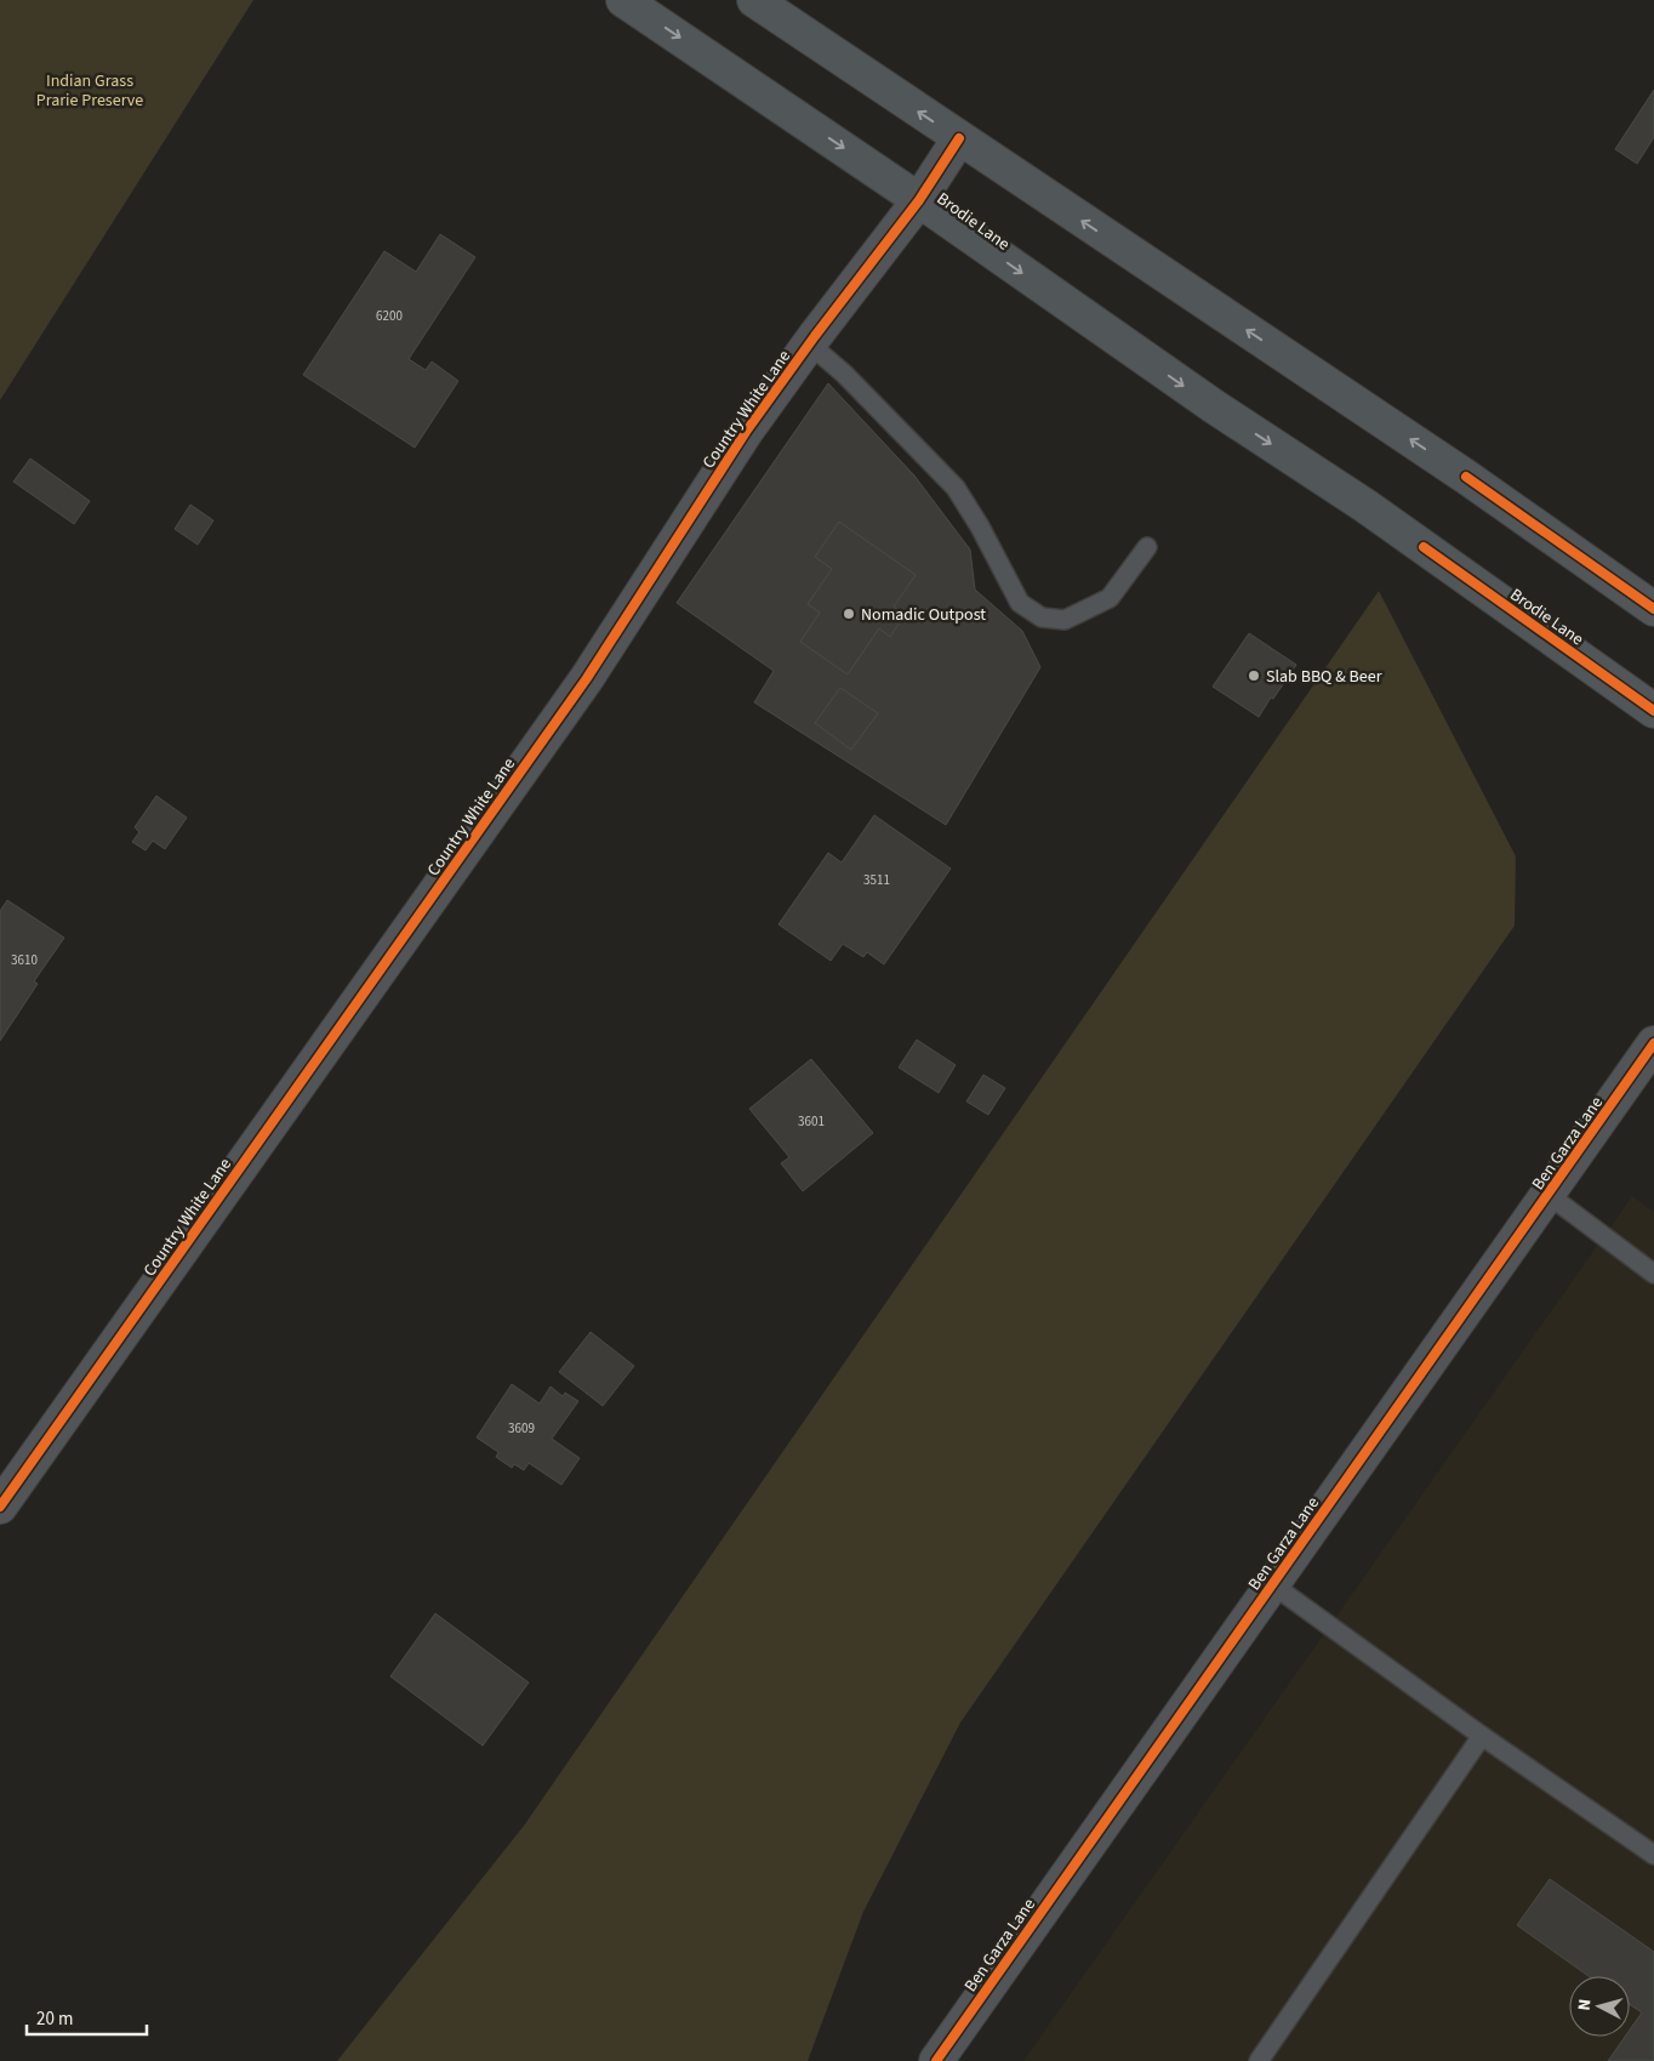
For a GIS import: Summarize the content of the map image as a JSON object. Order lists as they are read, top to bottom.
{
  "streets": {
    "main road": ["Brodie Lane"],
    "street": ["Country White Lane", "Ben Garza Lane"]
  },
  "crossings": [
    ["Brodie Lane", "Country White Lane"]
  ],
  "parks": ["Indian Grass Prarie Preserve"],
  "places": ["Nomadic Outpost", "Slab BBQ & Beer"],
  "house_numbers": [
    "6200",
    "3511",
    "3610",
    "3601",
    "3609"
  ],
  "scale_bar": "20 m",
  "north": "left"
}
